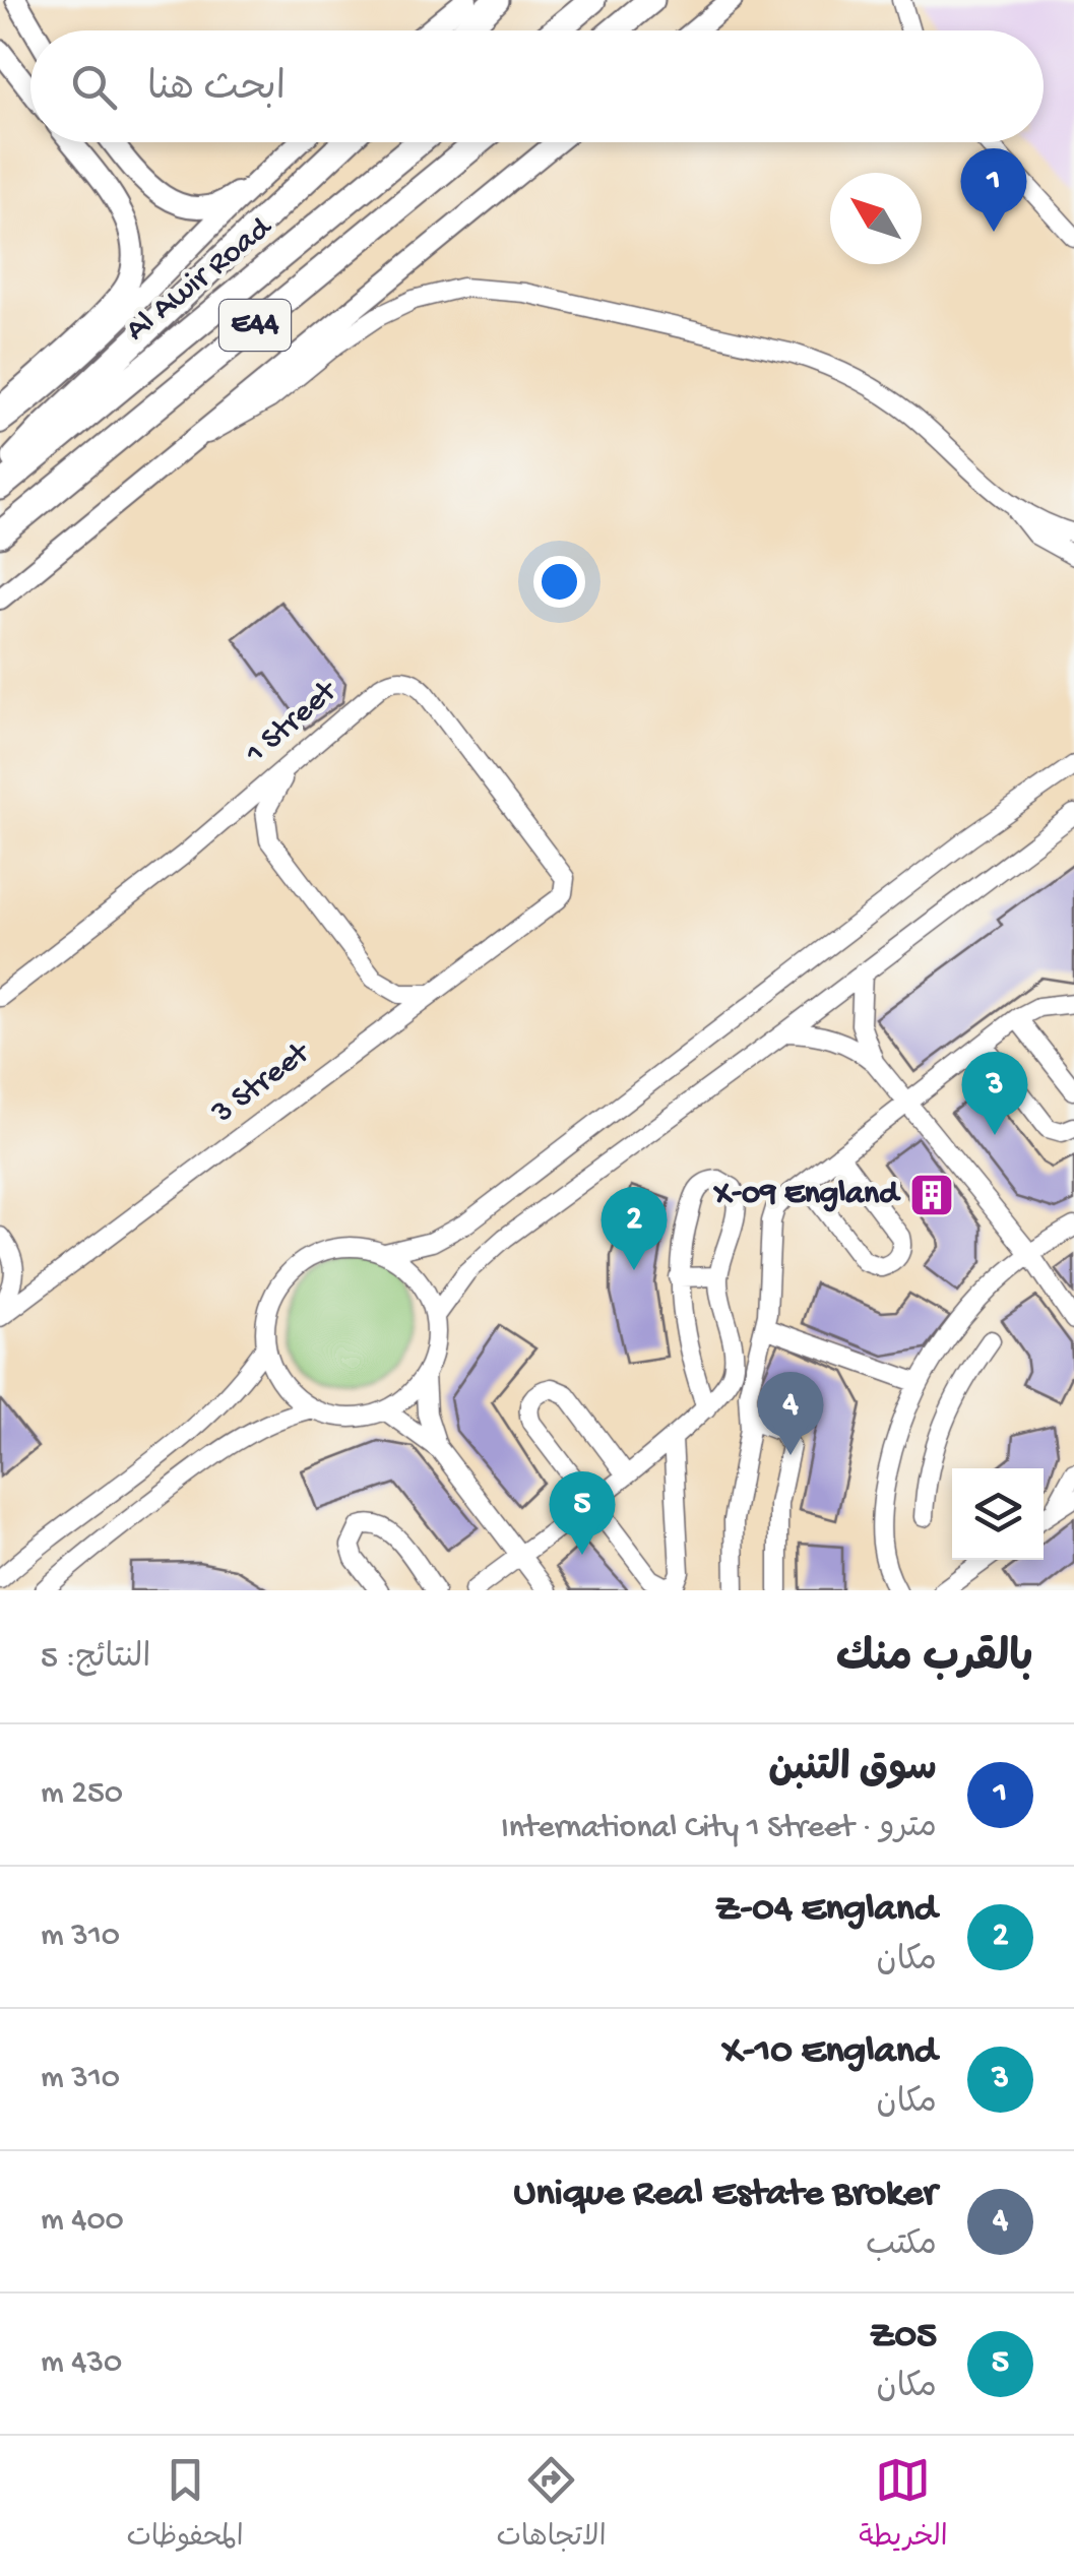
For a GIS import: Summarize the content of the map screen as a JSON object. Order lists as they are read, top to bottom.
{
  "streets": {
    "highway": ["Al Awir Road", "E44"],
    "street": ["1 Street", "3 Street"]
  },
  "crossings": [
    ["1 Street", "3 Street"]
  ],
  "places": {
    "building": ["X-09 England"]
  },
  "north": "top left",
  "page": {
    "search": "ابحث هنا",
    "pins": [
      "1",
      "3",
      "2",
      "4",
      "5"
    ],
    "heading": ["بالقرب منك", "النتائج: 5"],
    "list": [
      {
        "mark": "1",
        "name": "سوق التنبن",
        "note": "مترو · International City 1 Street",
        "value": "250 m"
      },
      {
        "mark": "2",
        "name": "Z-04 England",
        "note": "مكان",
        "value": "310 m"
      },
      {
        "mark": "3",
        "name": "X-10 England",
        "note": "مكان",
        "value": "310 m"
      },
      {
        "mark": "4",
        "name": "Unique Real Estate Broker",
        "note": "مكتب",
        "value": "400 m"
      },
      {
        "mark": "5",
        "name": "Z05",
        "note": "مكان",
        "value": "430 m"
      }
    ],
    "nav": ["الخريطة", "الاتجاهات", "المحفوظات"]
  }
}
